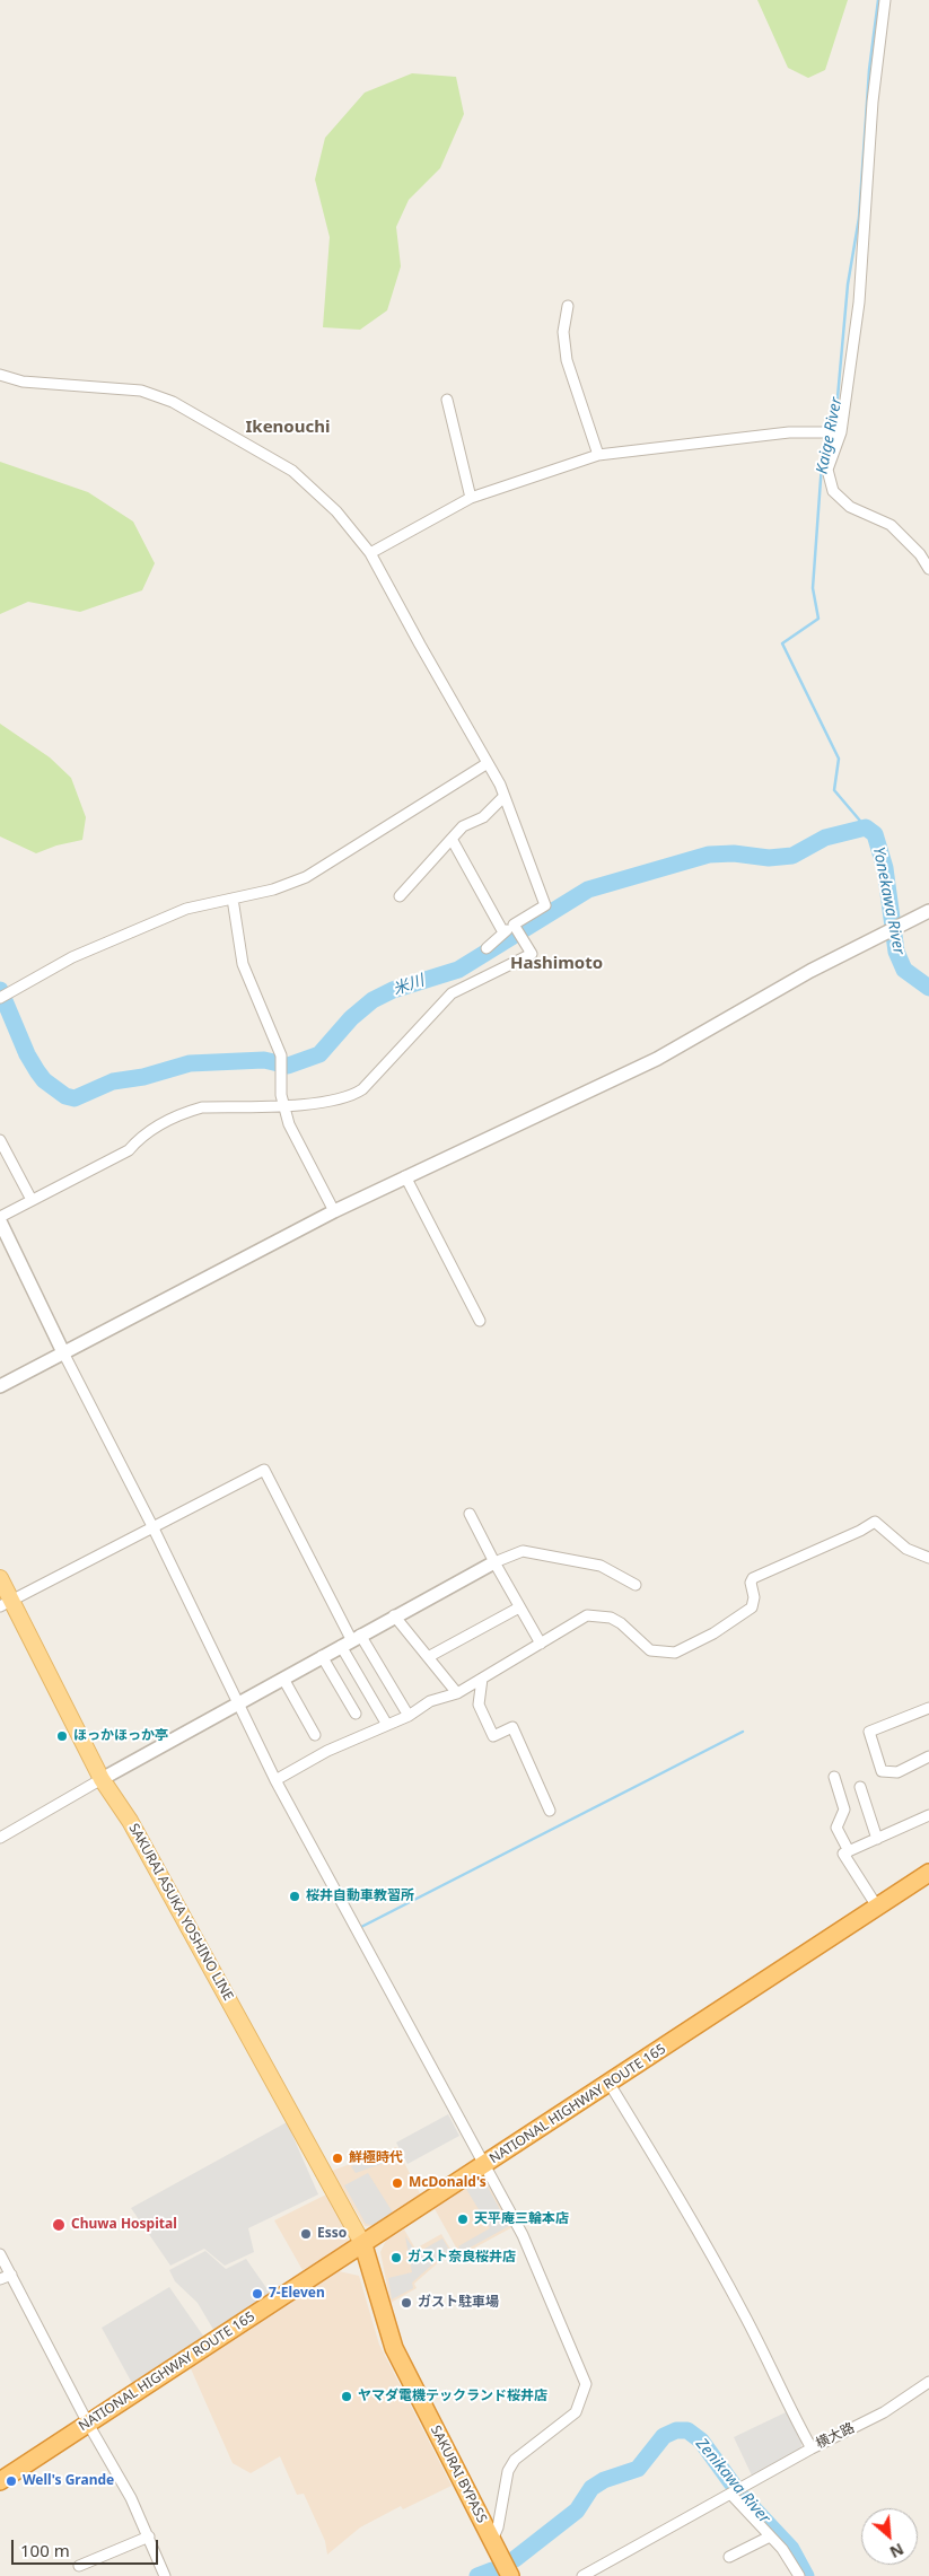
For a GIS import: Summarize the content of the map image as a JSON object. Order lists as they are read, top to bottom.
{
  "streets": {
    "highway": ["NATIONAL HIGHWAY ROUTE 165", "SAKURAI BYPASS"],
    "main road": ["SAKURAI ASUKA YOSHINO LINE"],
    "street": ["横大路"]
  },
  "crossings": [
    ["SAKURAI ASUKA YOSHINO LINE", "NATIONAL HIGHWAY ROUTE 165"],
    ["SAKURAI ASUKA YOSHINO LINE", "SAKURAI BYPASS"],
    ["NATIONAL HIGHWAY ROUTE 165", "SAKURAI BYPASS"]
  ],
  "districts": ["Ikenouchi", "Hashimoto"],
  "water": [
    "Kaige River",
    "Yonekawa River",
    "米川",
    "Zenikawa River"
  ],
  "places": [
    "ほっかほっか亭",
    "桜井自動車教習所",
    "鮮極時代",
    "McDonald's",
    "天平庵三輪本店",
    "Chuwa Hospital",
    "Esso",
    "ガスト奈良桜井店",
    "7-Eleven",
    "ガスト駐車場",
    "ヤマダ電機テックランド桜井店",
    "Well's Grande"
  ],
  "scale_bar": "100 m",
  "north": "bottom right"
}
